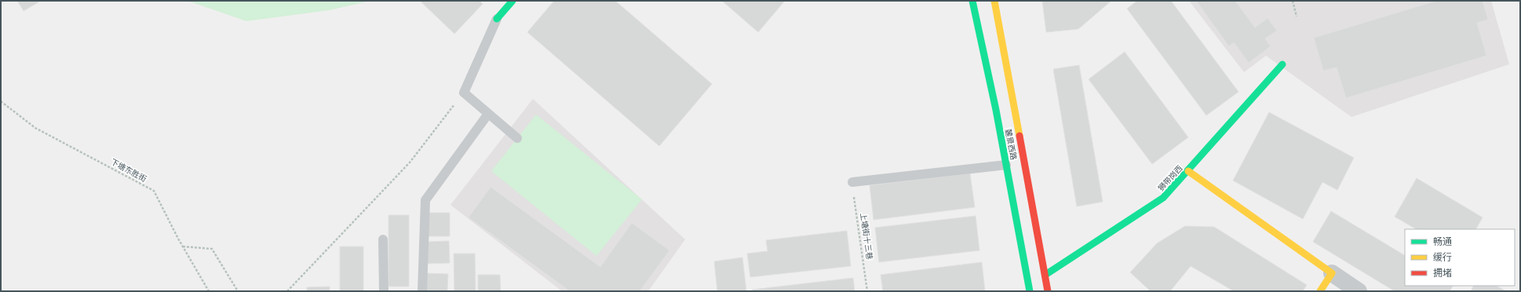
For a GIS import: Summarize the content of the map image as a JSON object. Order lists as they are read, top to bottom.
{
  "streets": {
    "street": ["麓景西路", "狮带岗西"],
    "path": ["下塘东胜街", "上塘街十三巷"]
  },
  "crossings": [
    ["麓景西路", "狮带岗西"]
  ],
  "legend": ["畅通", "缓行", "拥堵"]
}
